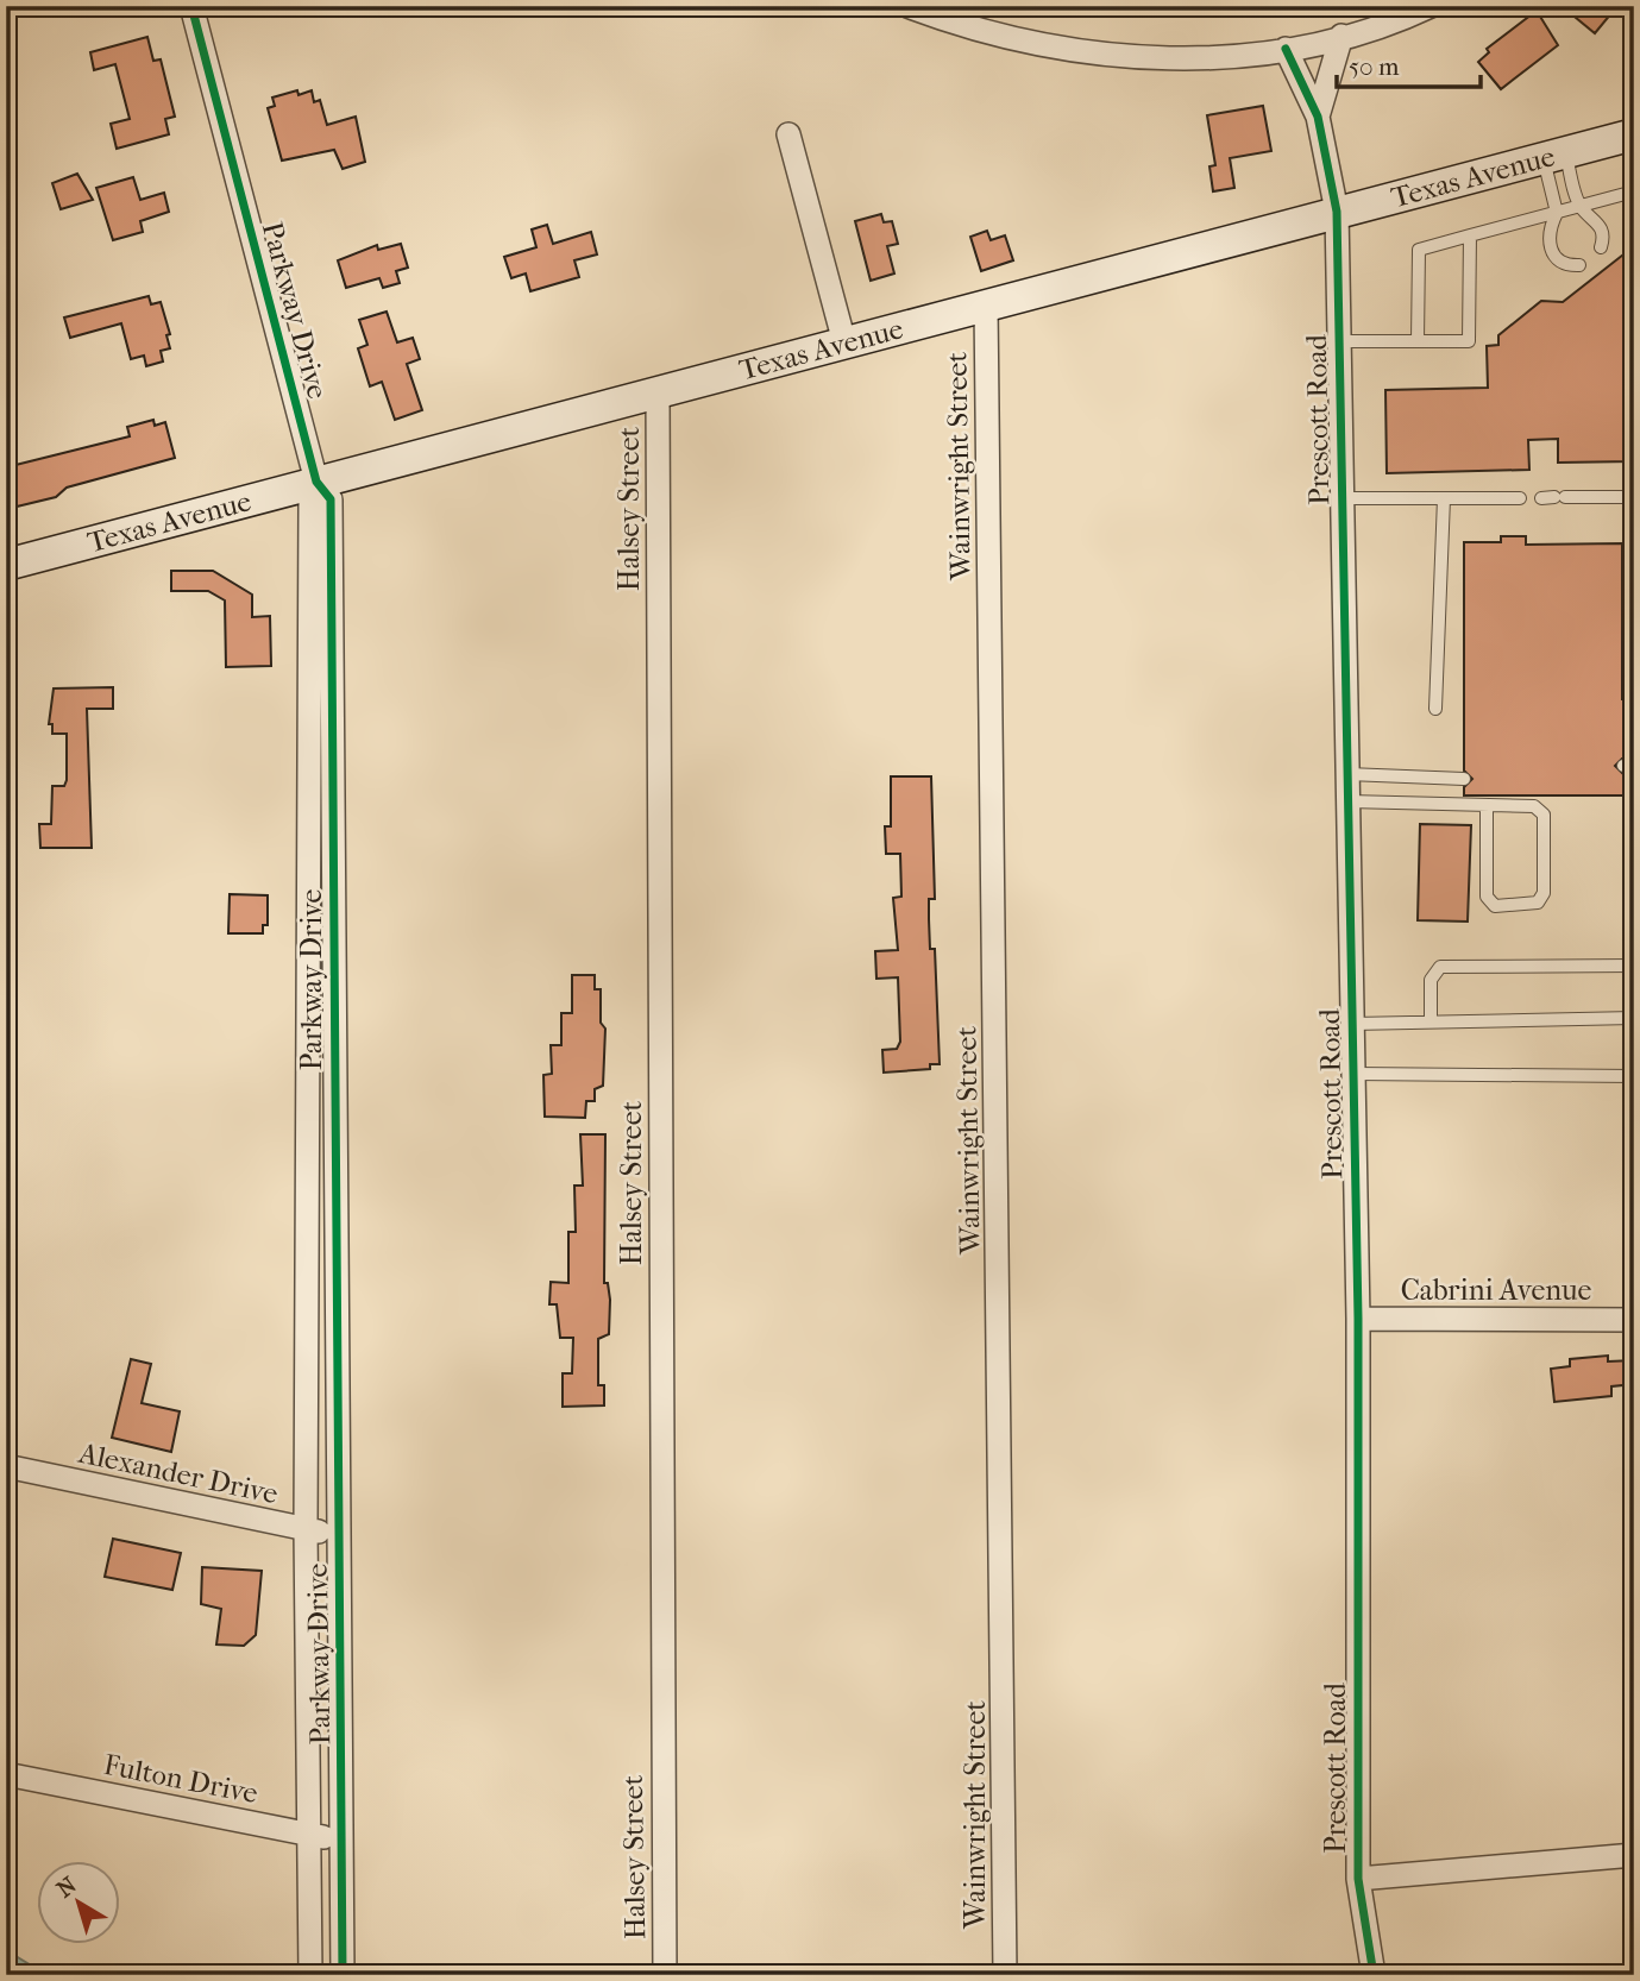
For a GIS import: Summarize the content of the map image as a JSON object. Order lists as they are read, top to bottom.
{
  "streets": {
    "street": [
      "Texas Avenue",
      "Parkway Drive",
      "Prescott Road",
      "Wainwright Street",
      "Halsey Street",
      "Cabrini Avenue",
      "Alexander Drive",
      "Fulton Drive"
    ]
  },
  "crossings": [
    ["Texas Avenue", "Parkway Drive"],
    ["Texas Avenue", "Prescott Road"],
    ["Texas Avenue", "Wainwright Street"],
    ["Texas Avenue", "Halsey Street"],
    ["Parkway Drive", "Alexander Drive"],
    ["Parkway Drive", "Fulton Drive"],
    ["Prescott Road", "Cabrini Avenue"]
  ],
  "scale_bar": "50 m",
  "north": "top left"
}
